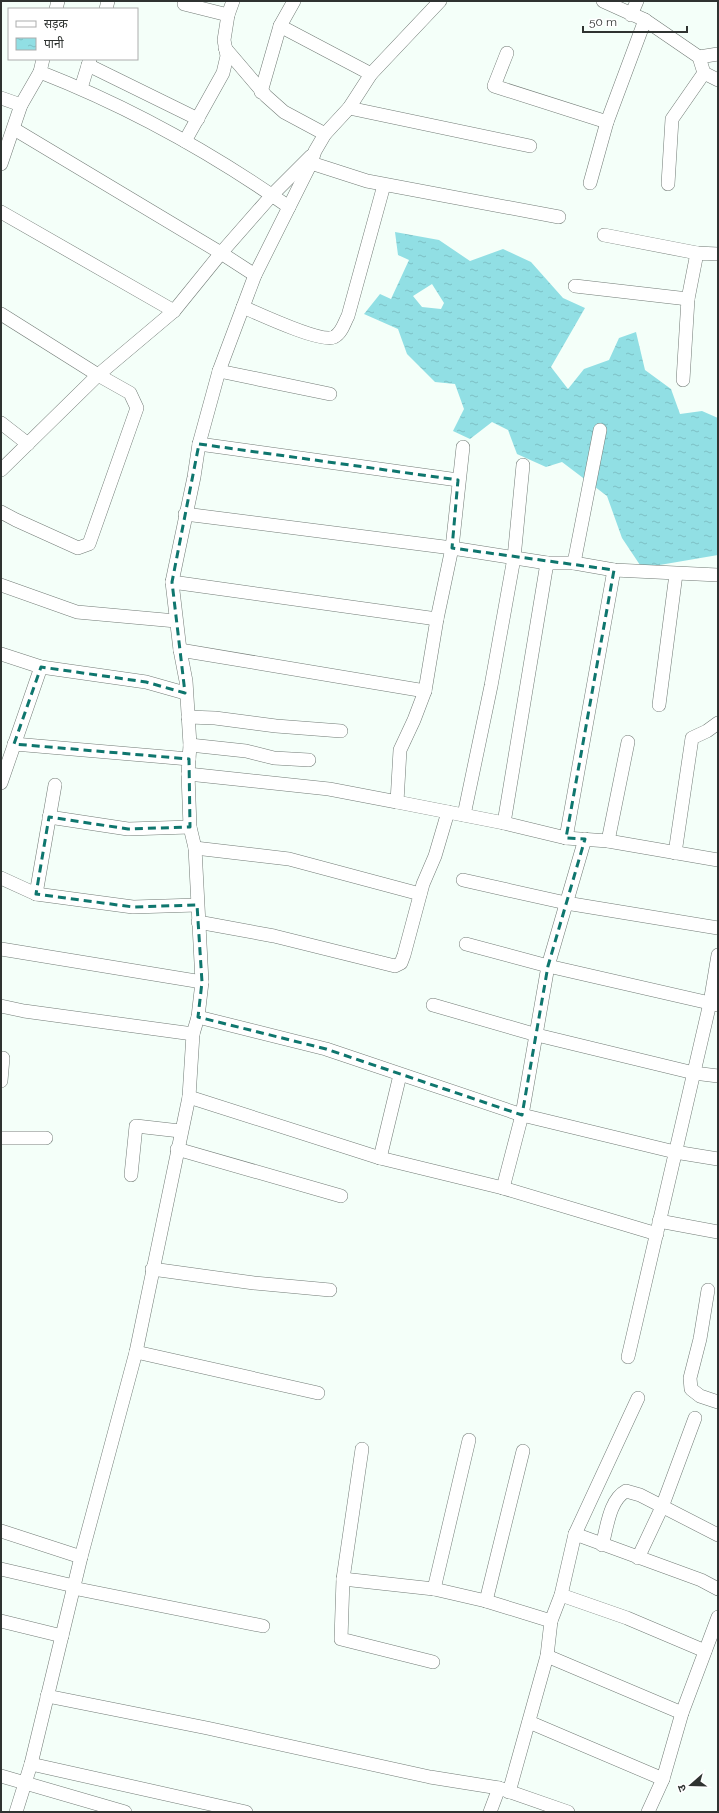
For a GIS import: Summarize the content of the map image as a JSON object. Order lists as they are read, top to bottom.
{
  "legend": ["सड़क", "पानी"],
  "scale_bar": "50 m",
  "north": "left"
}
